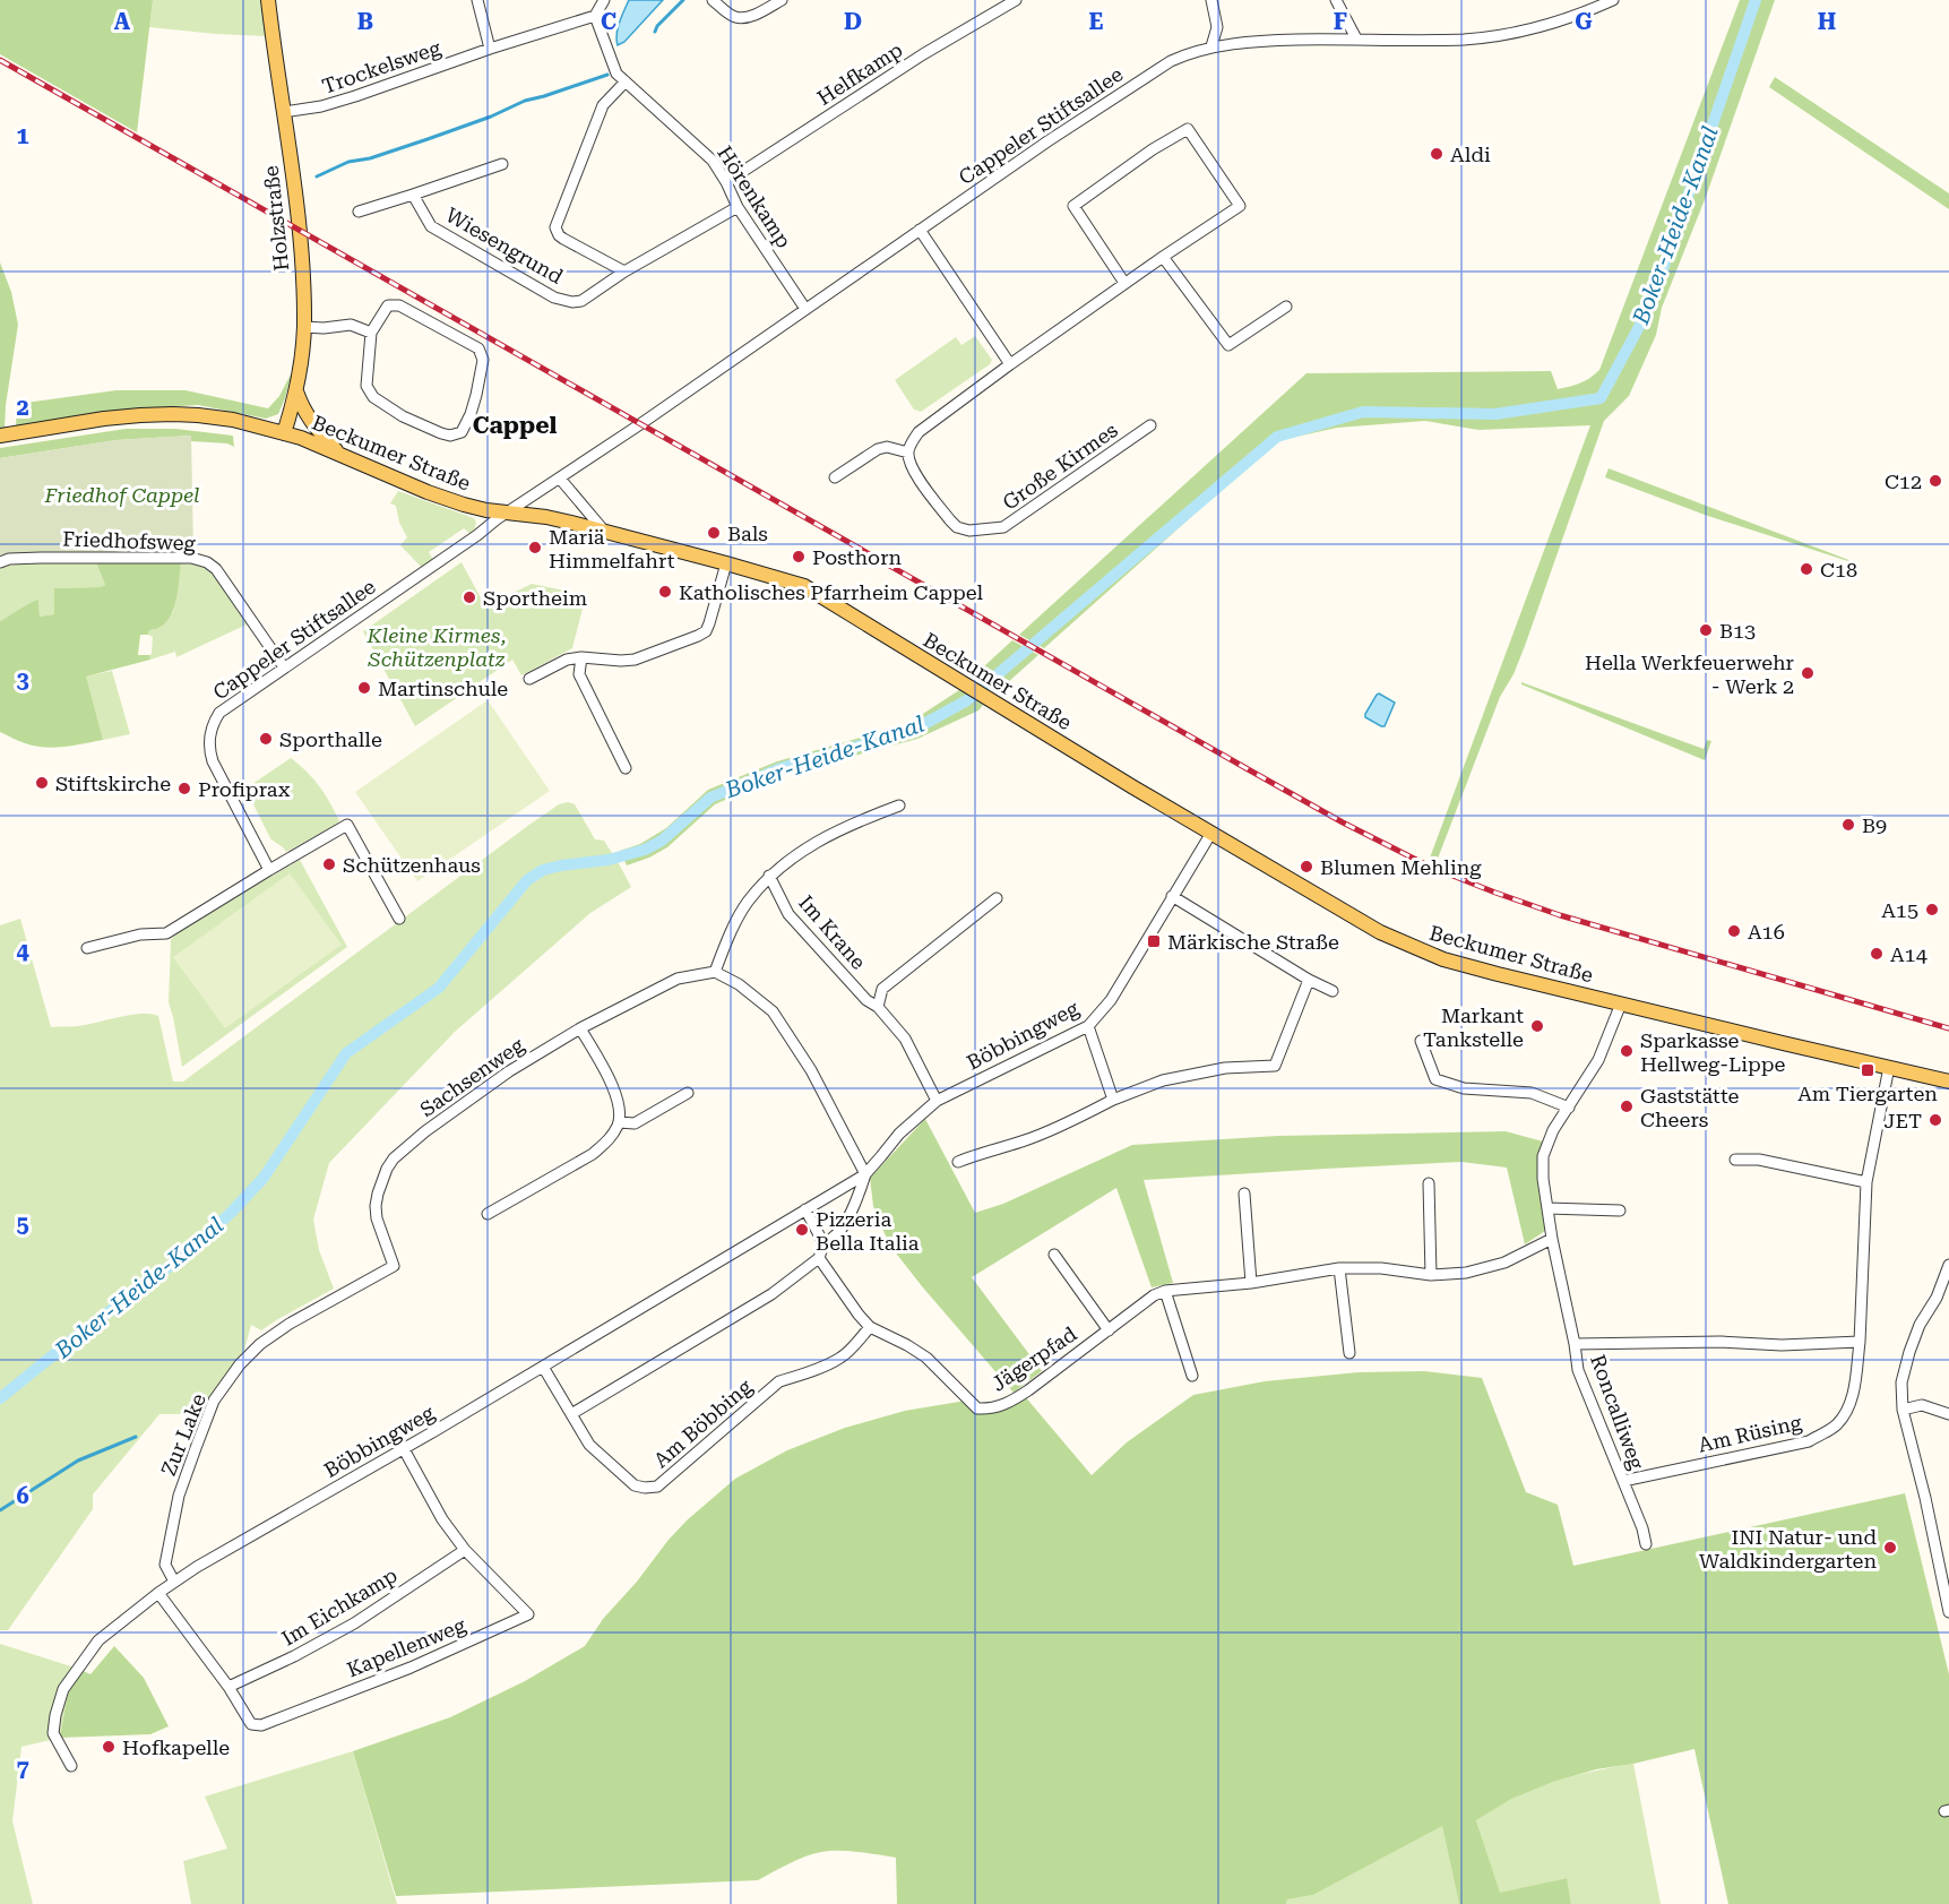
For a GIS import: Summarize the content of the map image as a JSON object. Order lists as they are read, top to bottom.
{
  "streets": {
    "main road": ["Holzstraße", "Beckumer Straße"],
    "street": [
      "Trockelsweg",
      "Helfkamp",
      "Cappeler Stiftsallee",
      "Hörenkamp",
      "Wiesengrund",
      "Große Kirmes",
      "Friedhofsweg",
      "Im Krane",
      "Böbbingweg",
      "Sachsenweg",
      "Jägerpfad",
      "Roncalliweg",
      "Am Böbbing",
      "Am Rüsing",
      "Zur Lake",
      "Im Eichkamp",
      "Kapellenweg"
    ]
  },
  "crossings": [
    ["Trockelsweg", "Hörenkamp"],
    ["Trockelsweg", "Holzstraße"],
    ["Helfkamp", "Hörenkamp"],
    ["Cappeler Stiftsallee", "Hörenkamp"],
    ["Cappeler Stiftsallee", "Beckumer Straße"],
    ["Cappeler Stiftsallee", "Friedhofsweg"],
    ["Hörenkamp", "Wiesengrund"],
    ["Holzstraße", "Beckumer Straße"],
    ["Beckumer Straße", "Böbbingweg"],
    ["Beckumer Straße", "Roncalliweg"],
    ["Beckumer Straße", "Am Rüsing"],
    ["Im Krane", "Böbbingweg"],
    ["Böbbingweg", "Am Böbbing"],
    ["Böbbingweg", "Zur Lake"],
    ["Böbbingweg", "Kapellenweg"],
    ["Sachsenweg", "Zur Lake"],
    ["Jägerpfad", "Roncalliweg"],
    ["Jägerpfad", "Am Böbbing"],
    ["Roncalliweg", "Am Rüsing"],
    ["Im Eichkamp", "Kapellenweg"]
  ],
  "districts": ["Cappel"],
  "water": ["Boker-Heide-Kanal"],
  "parks": ["Friedhof Cappel", "Kleine Kirmes, Schützenplatz"],
  "places": {
    "other": [
      "Aldi",
      "C12",
      "Bals",
      "Mariä Himmelfahrt",
      "Posthorn",
      "C18",
      "Katholisches Pfarrheim Cappel",
      "Sportheim",
      "B13",
      "Hella Werkfeuerwehr - Werk 2",
      "Martinschule",
      "Sporthalle",
      "Stiftskirche",
      "Profiprax",
      "B9",
      "Schützenhaus",
      "Blumen Mehling",
      "A15",
      "A16",
      "A14",
      "Markant Tankstelle",
      "Sparkasse Hellweg-Lippe",
      "Gaststätte Cheers",
      "JET",
      "Pizzeria Bella Italia",
      "INI Natur- und Waldkindergarten",
      "Hofkapelle"
    ],
    "transit": ["Märkische Straße", "Am Tiergarten"]
  },
  "grid": {
    "columns": [
      "A",
      "B",
      "C",
      "D",
      "E",
      "F",
      "G",
      "H"
    ],
    "rows": [
      "1",
      "2",
      "3",
      "4",
      "5",
      "6",
      "7"
    ]
  }
}
